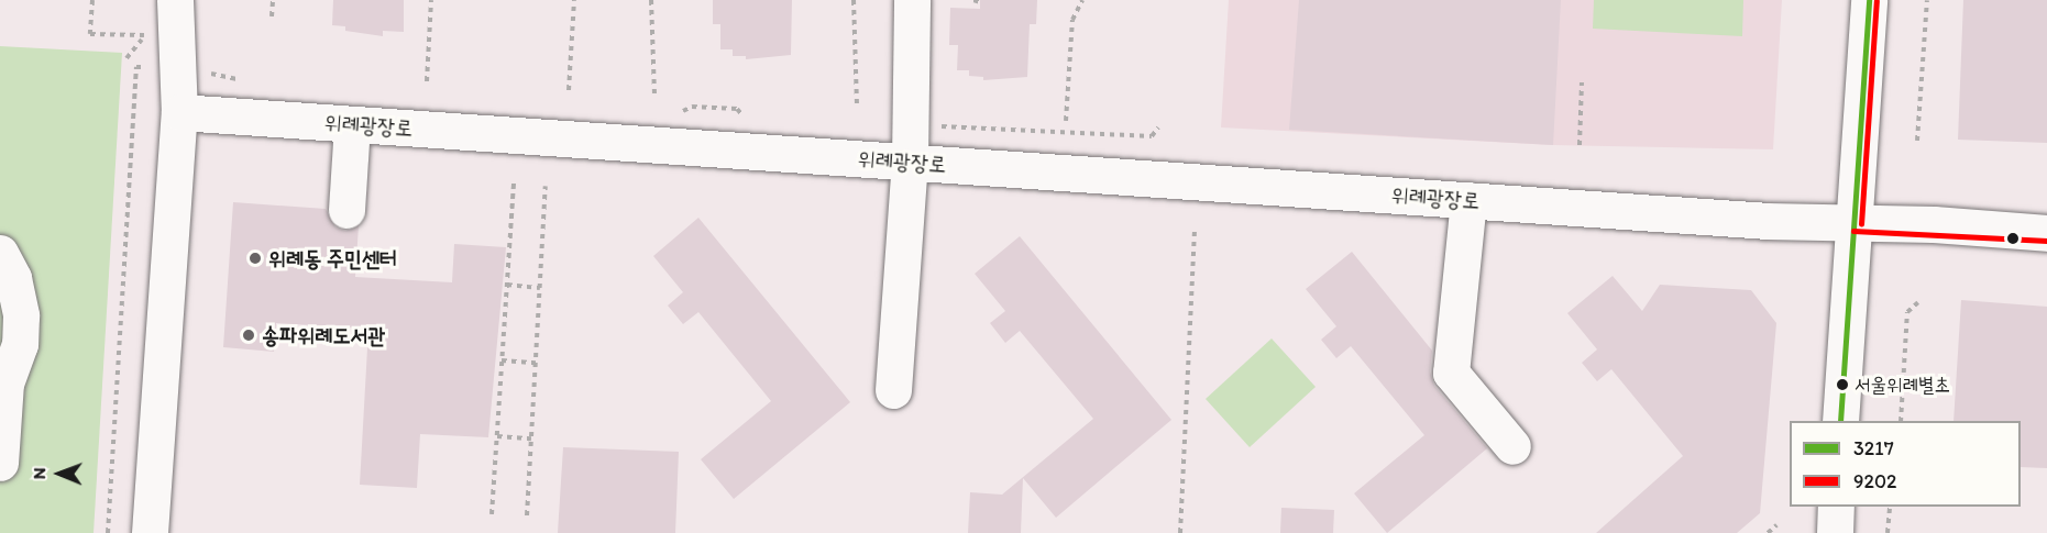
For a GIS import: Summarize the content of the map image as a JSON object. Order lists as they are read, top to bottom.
{
  "streets": {
    "street": ["위례광장로"]
  },
  "places": ["위례동 주민센터", "송파위례도서관", "서울위례별초"],
  "lines": ["transit line 3217", "transit line 9202"],
  "legend": ["3217", "9202"],
  "north": "left"
}
